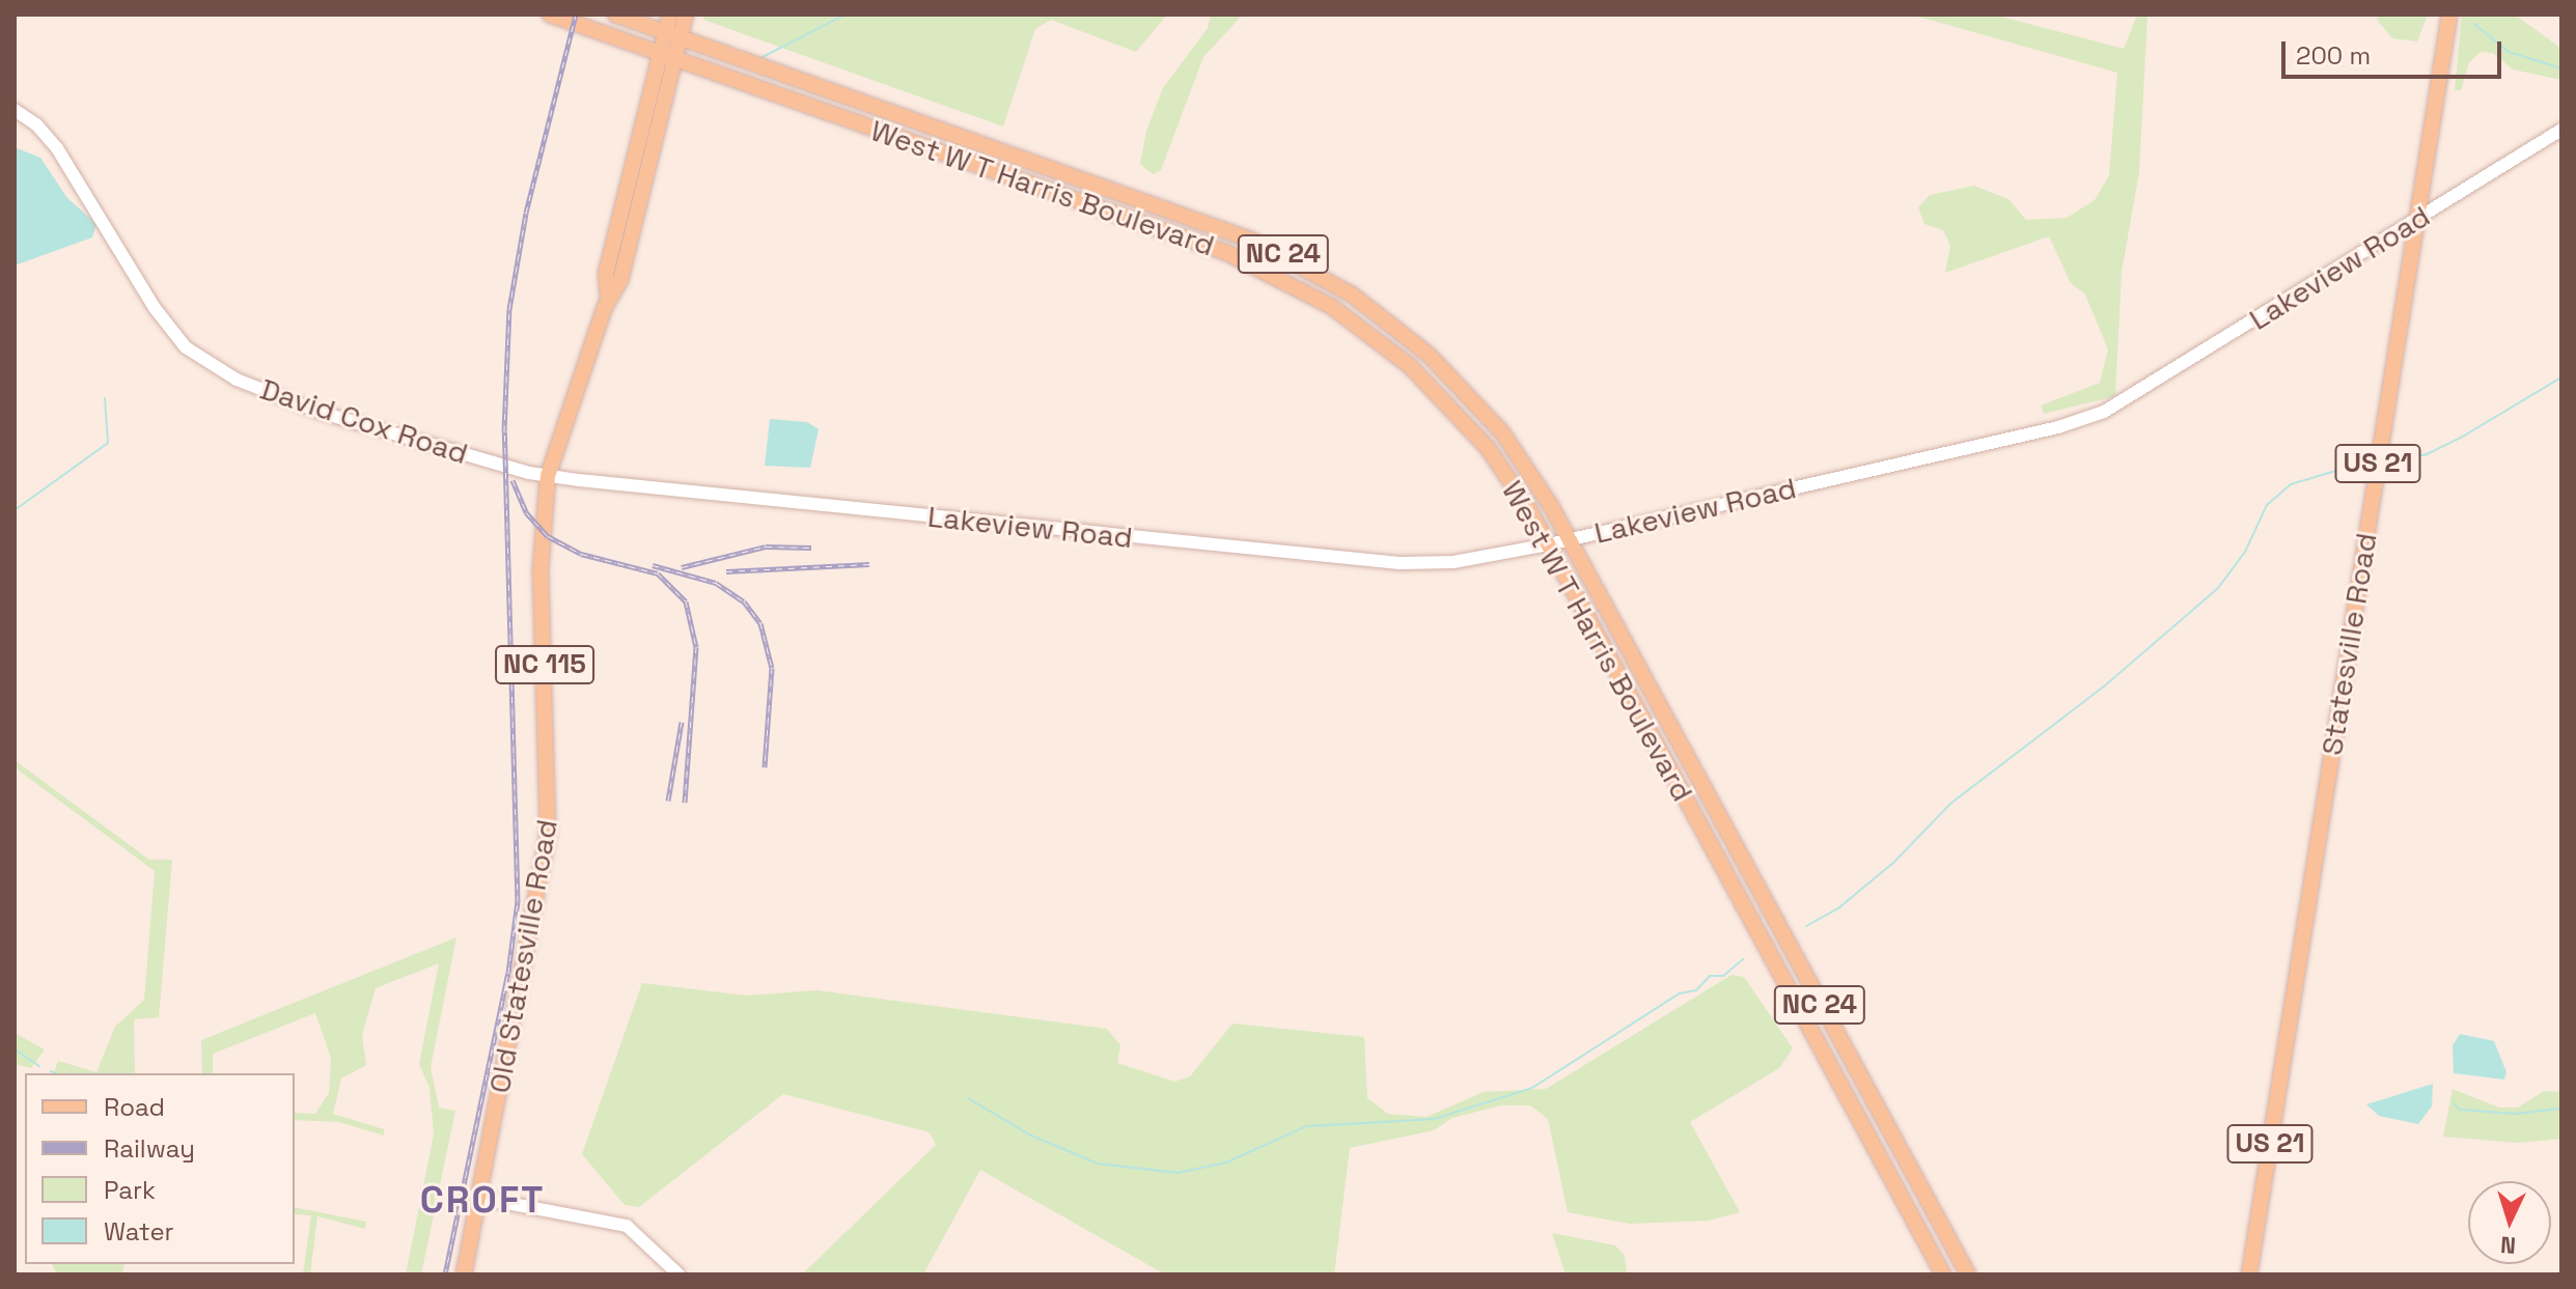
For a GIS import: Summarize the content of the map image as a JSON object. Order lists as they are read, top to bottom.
{
  "streets": {
    "main road": [
      "West W T Harris Boulevard",
      "NC 24",
      "Lakeview Road",
      "David Cox Road",
      "US 21",
      "Statesville Road",
      "NC 115",
      "Old Statesville Road"
    ]
  },
  "crossings": [
    ["West W T Harris Boulevard", "Lakeview Road"],
    ["West W T Harris Boulevard", "Old Statesville Road"],
    ["Lakeview Road", "David Cox Road"],
    ["Lakeview Road", "Statesville Road"],
    ["Lakeview Road", "Old Statesville Road"],
    ["David Cox Road", "Old Statesville Road"]
  ],
  "districts": ["CROFT"],
  "legend": [
    "Road",
    "Railway",
    "Park",
    "Water"
  ],
  "scale_bar": "200 m",
  "north": "bottom"
}
